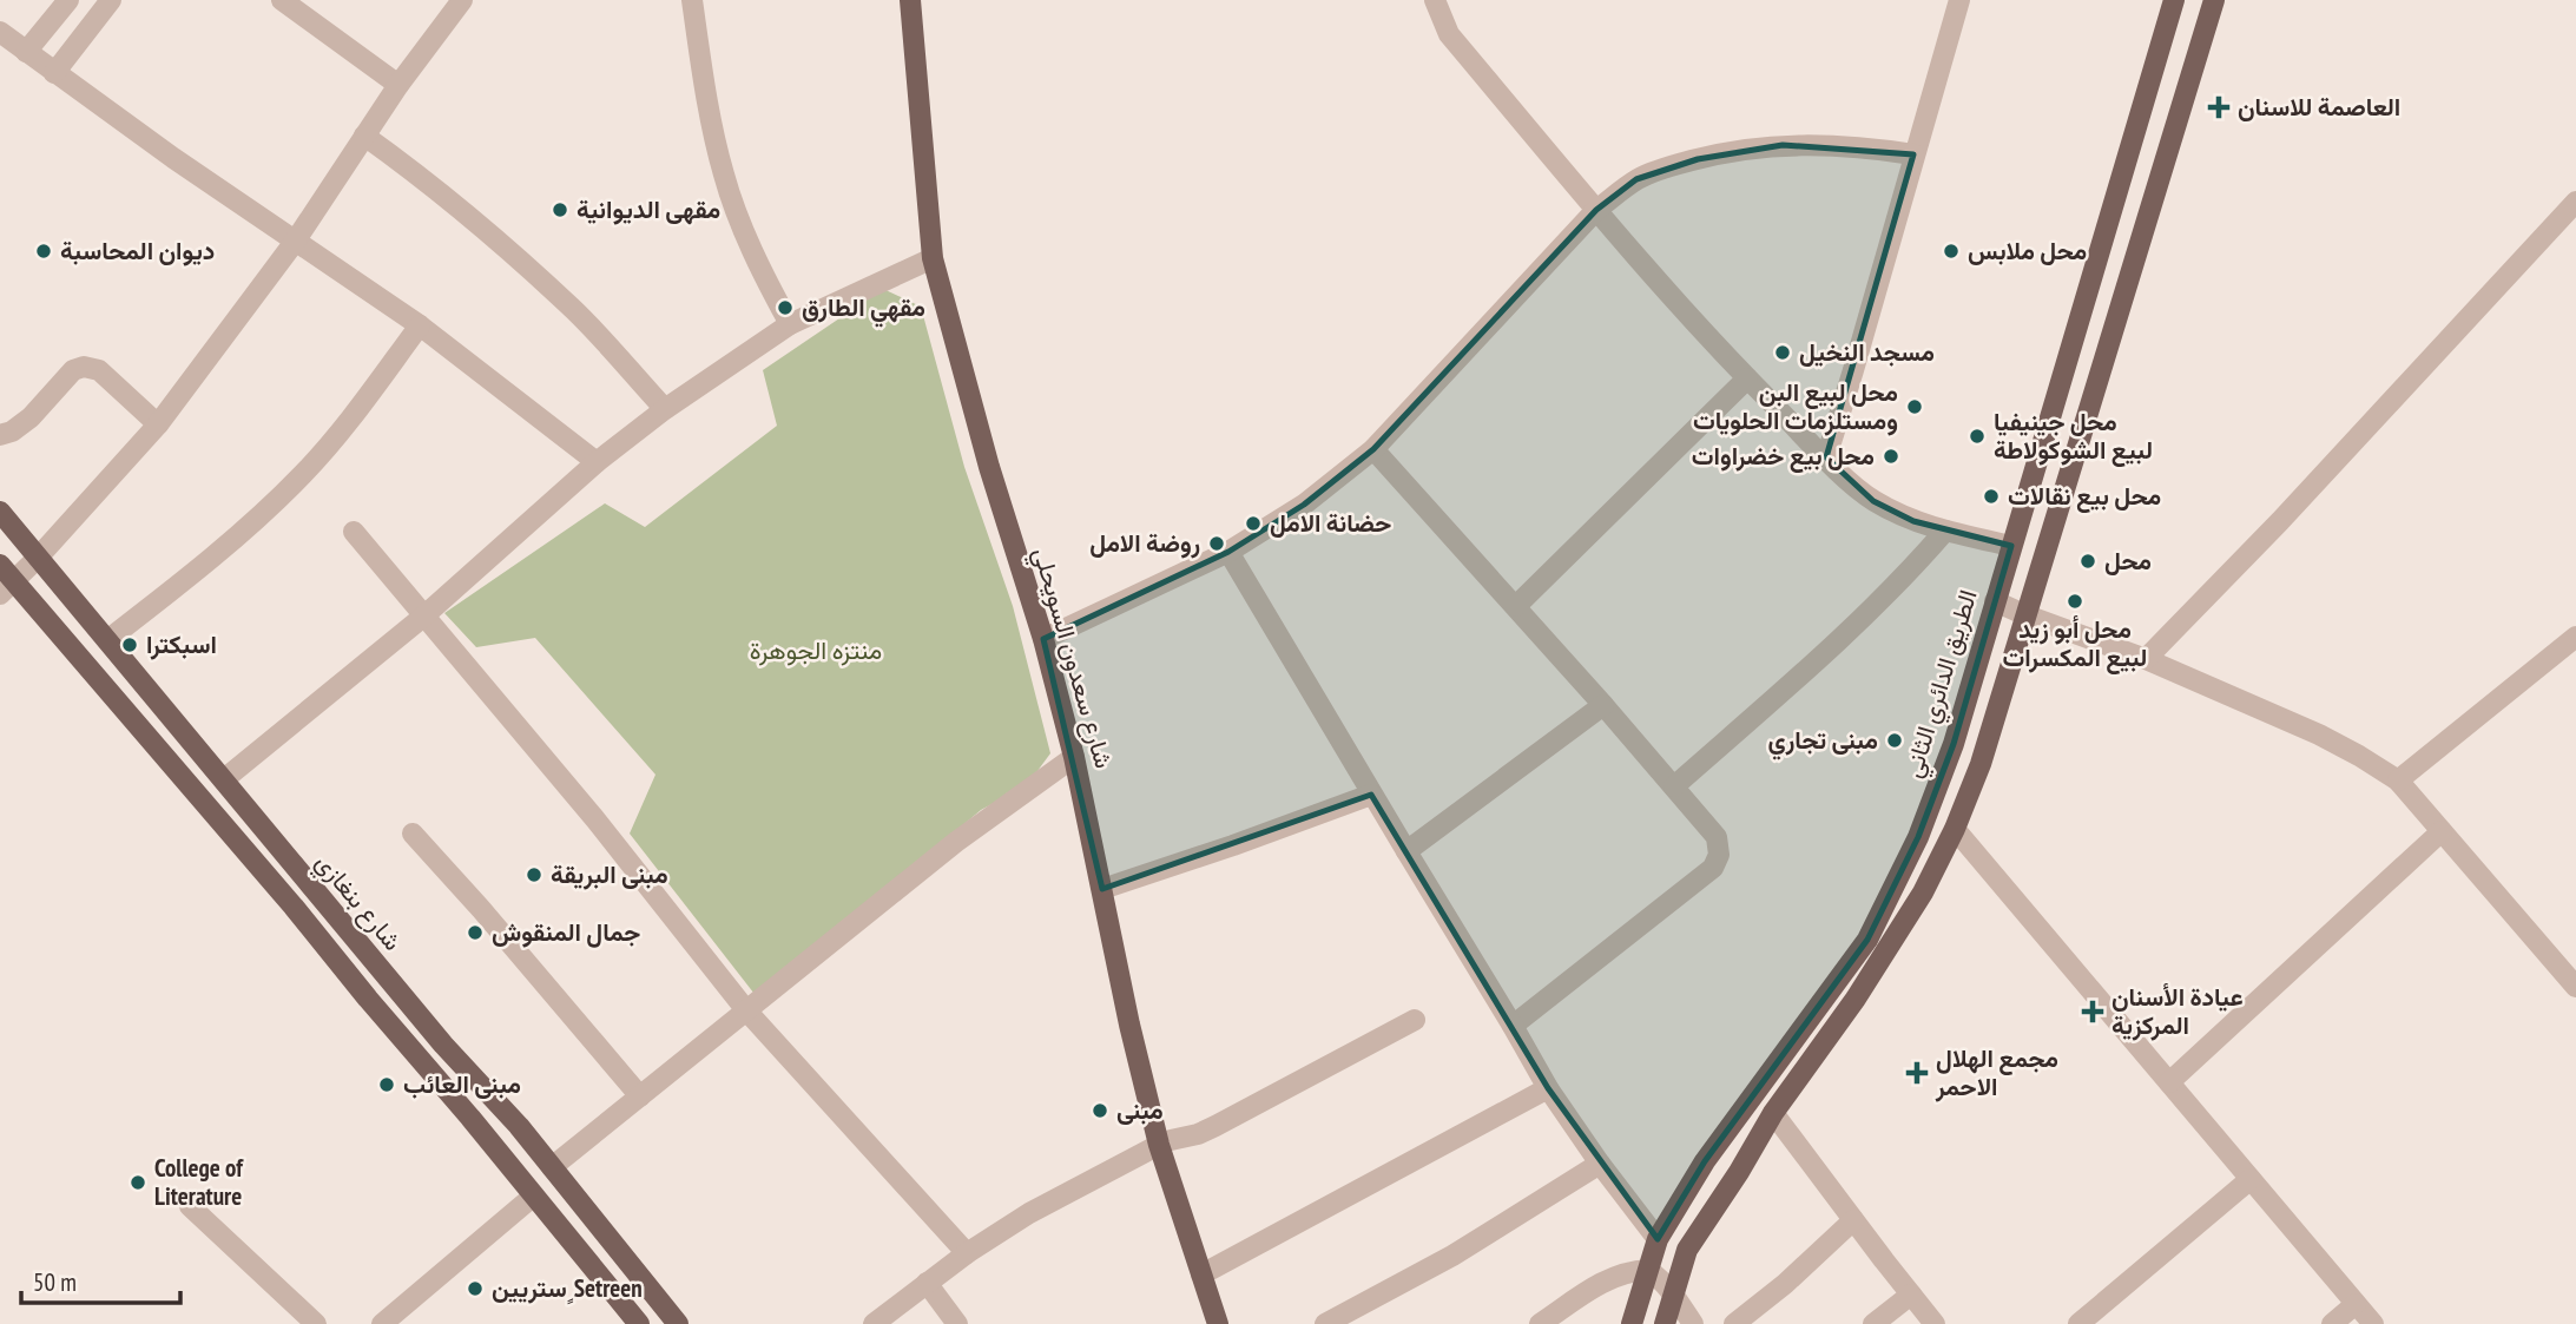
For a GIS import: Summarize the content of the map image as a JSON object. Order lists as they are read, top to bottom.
{
  "streets": {
    "main road": ["شارع سعدون السويحلي", "الطريق الدائري الثاني", "شارع بنغازي"]
  },
  "parks": ["منتزه الجوهرة"],
  "places": {
    "health": ["العاصمة للاسنان", "عيادة الأسنان المركزية", "مجمع الهلال الاحمر"],
    "other": [
      "مقهى الديوانية",
      "ديوان المحاسبة",
      "محل ملابس",
      "مقهي الطارق",
      "مسجد النخيل",
      "محل لبيع البن ومستلزمات الحلويات",
      "محل جينيفيا لبيع الشوكولاطة",
      "محل بيع خضراوات",
      "محل بيع نقالات",
      "حضانة الامل",
      "روضة الامل",
      "محل",
      "محل أبو زيد لبيع المكسرات",
      "اسبكترا",
      "مبنى تجاري",
      "مبنى البريقة",
      "جمال المنقوش",
      "مبنى العائب",
      "مبنى",
      "College of Literature",
      "ستريين ٍSetreen"
    ]
  },
  "scale_bar": "50 m"
}
